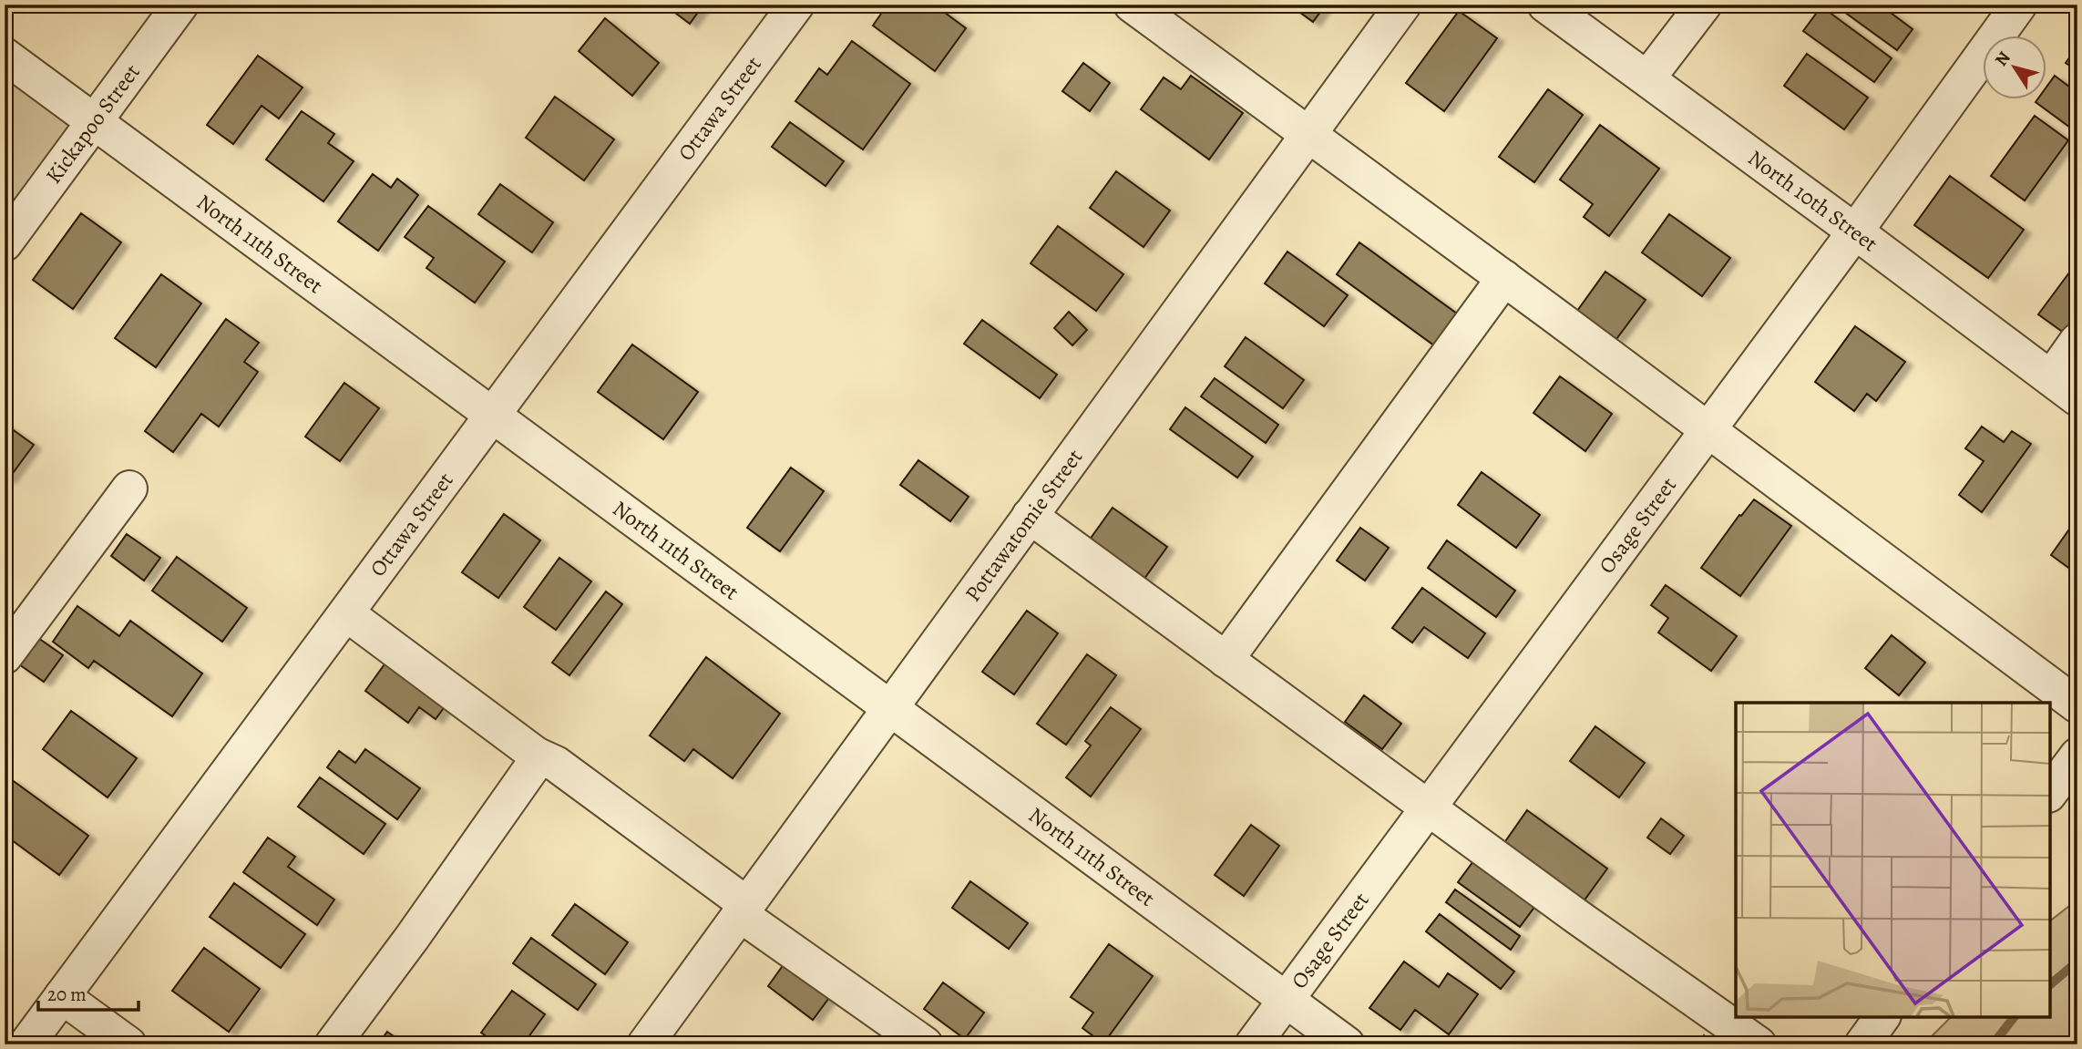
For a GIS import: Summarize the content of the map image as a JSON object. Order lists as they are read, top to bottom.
{
  "streets": {
    "street": [
      "Ottawa Street",
      "Kickapoo Street",
      "North 10th Street",
      "North 11th Street",
      "Pottawatomie Street",
      "Osage Street"
    ]
  },
  "crossings": [
    ["Ottawa Street", "North 11th Street"],
    ["Kickapoo Street", "North 11th Street"],
    ["North 10th Street", "Osage Street"],
    ["North 11th Street", "Pottawatomie Street"],
    ["North 11th Street", "Osage Street"]
  ],
  "scale_bar": "20 m",
  "north": "top left"
}
